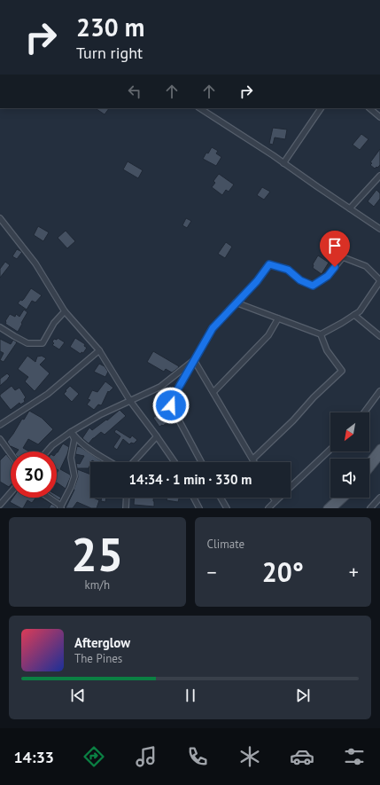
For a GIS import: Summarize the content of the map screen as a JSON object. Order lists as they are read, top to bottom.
{
  "north": "bottom left",
  "page": {
    "turn": ["230 m", "Turn right"],
    "limit": "30",
    "trip": "14:34 · 1 min · 330 m",
    "tile": [
      ["25", "km/h"],
      "Climate"
    ],
    "heat": ["−", "20°", "+"],
    "song": ["Afterglow", "The Pines"],
    "tabs": "14:33"
  }
}
